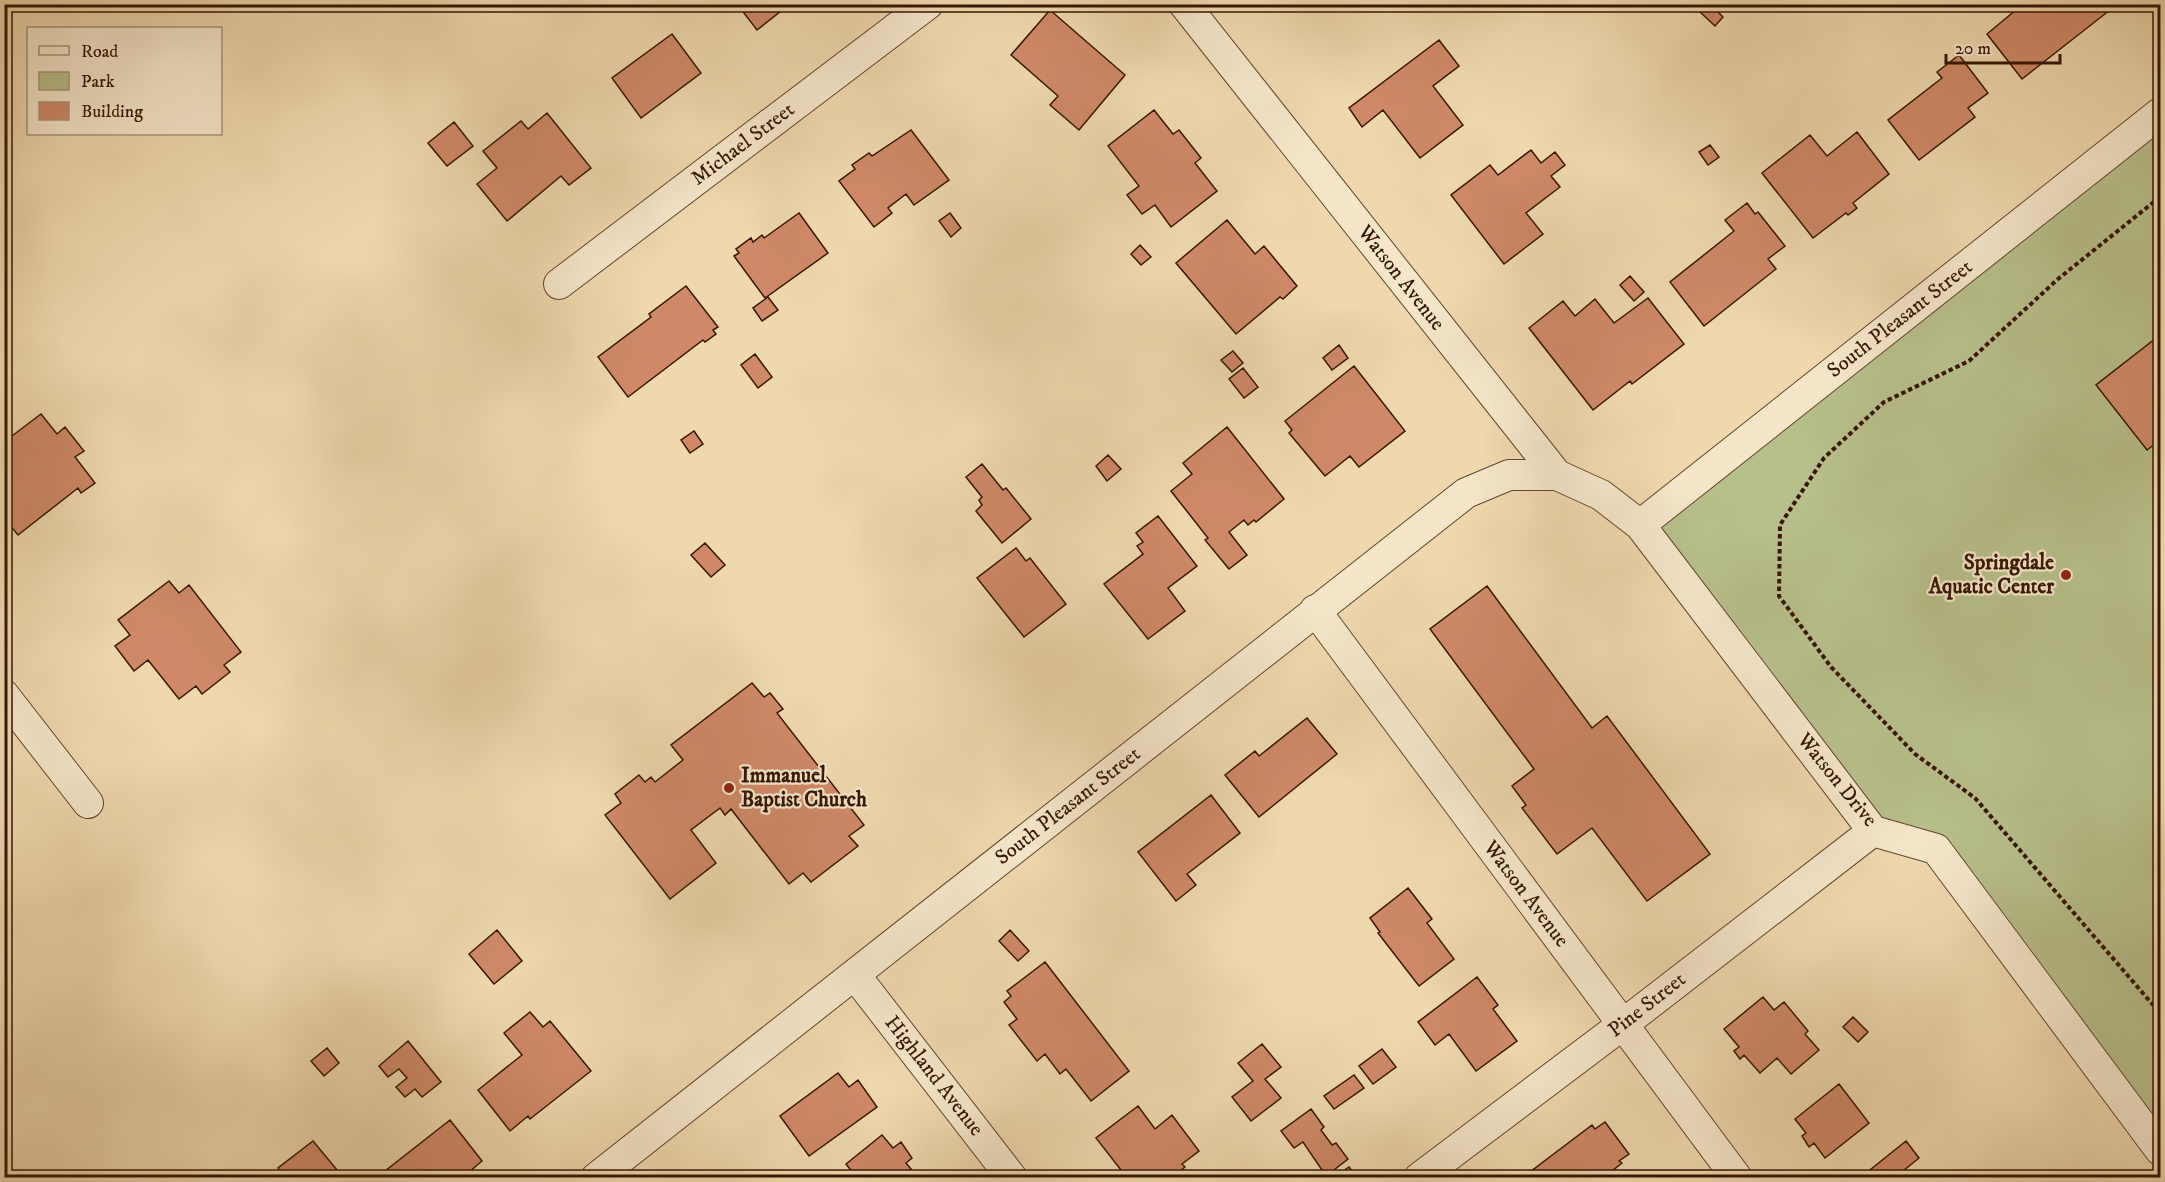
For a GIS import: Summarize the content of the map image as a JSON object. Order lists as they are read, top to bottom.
{
  "streets": {
    "street": [
      "Michael Street",
      "Watson Avenue",
      "South Pleasant Street",
      "Watson Drive",
      "Pine Street",
      "Highland Avenue"
    ]
  },
  "crossings": [
    ["Watson Avenue", "South Pleasant Street"],
    ["Watson Avenue", "Watson Drive"],
    ["Watson Avenue", "Pine Street"],
    ["South Pleasant Street", "Watson Drive"],
    ["South Pleasant Street", "Highland Avenue"],
    ["Watson Drive", "Pine Street"]
  ],
  "places": ["Springdale Aquatic Center", "Immanuel Baptist Church"],
  "legend": ["Road", "Park", "Building"],
  "scale_bar": "20 m"
}
